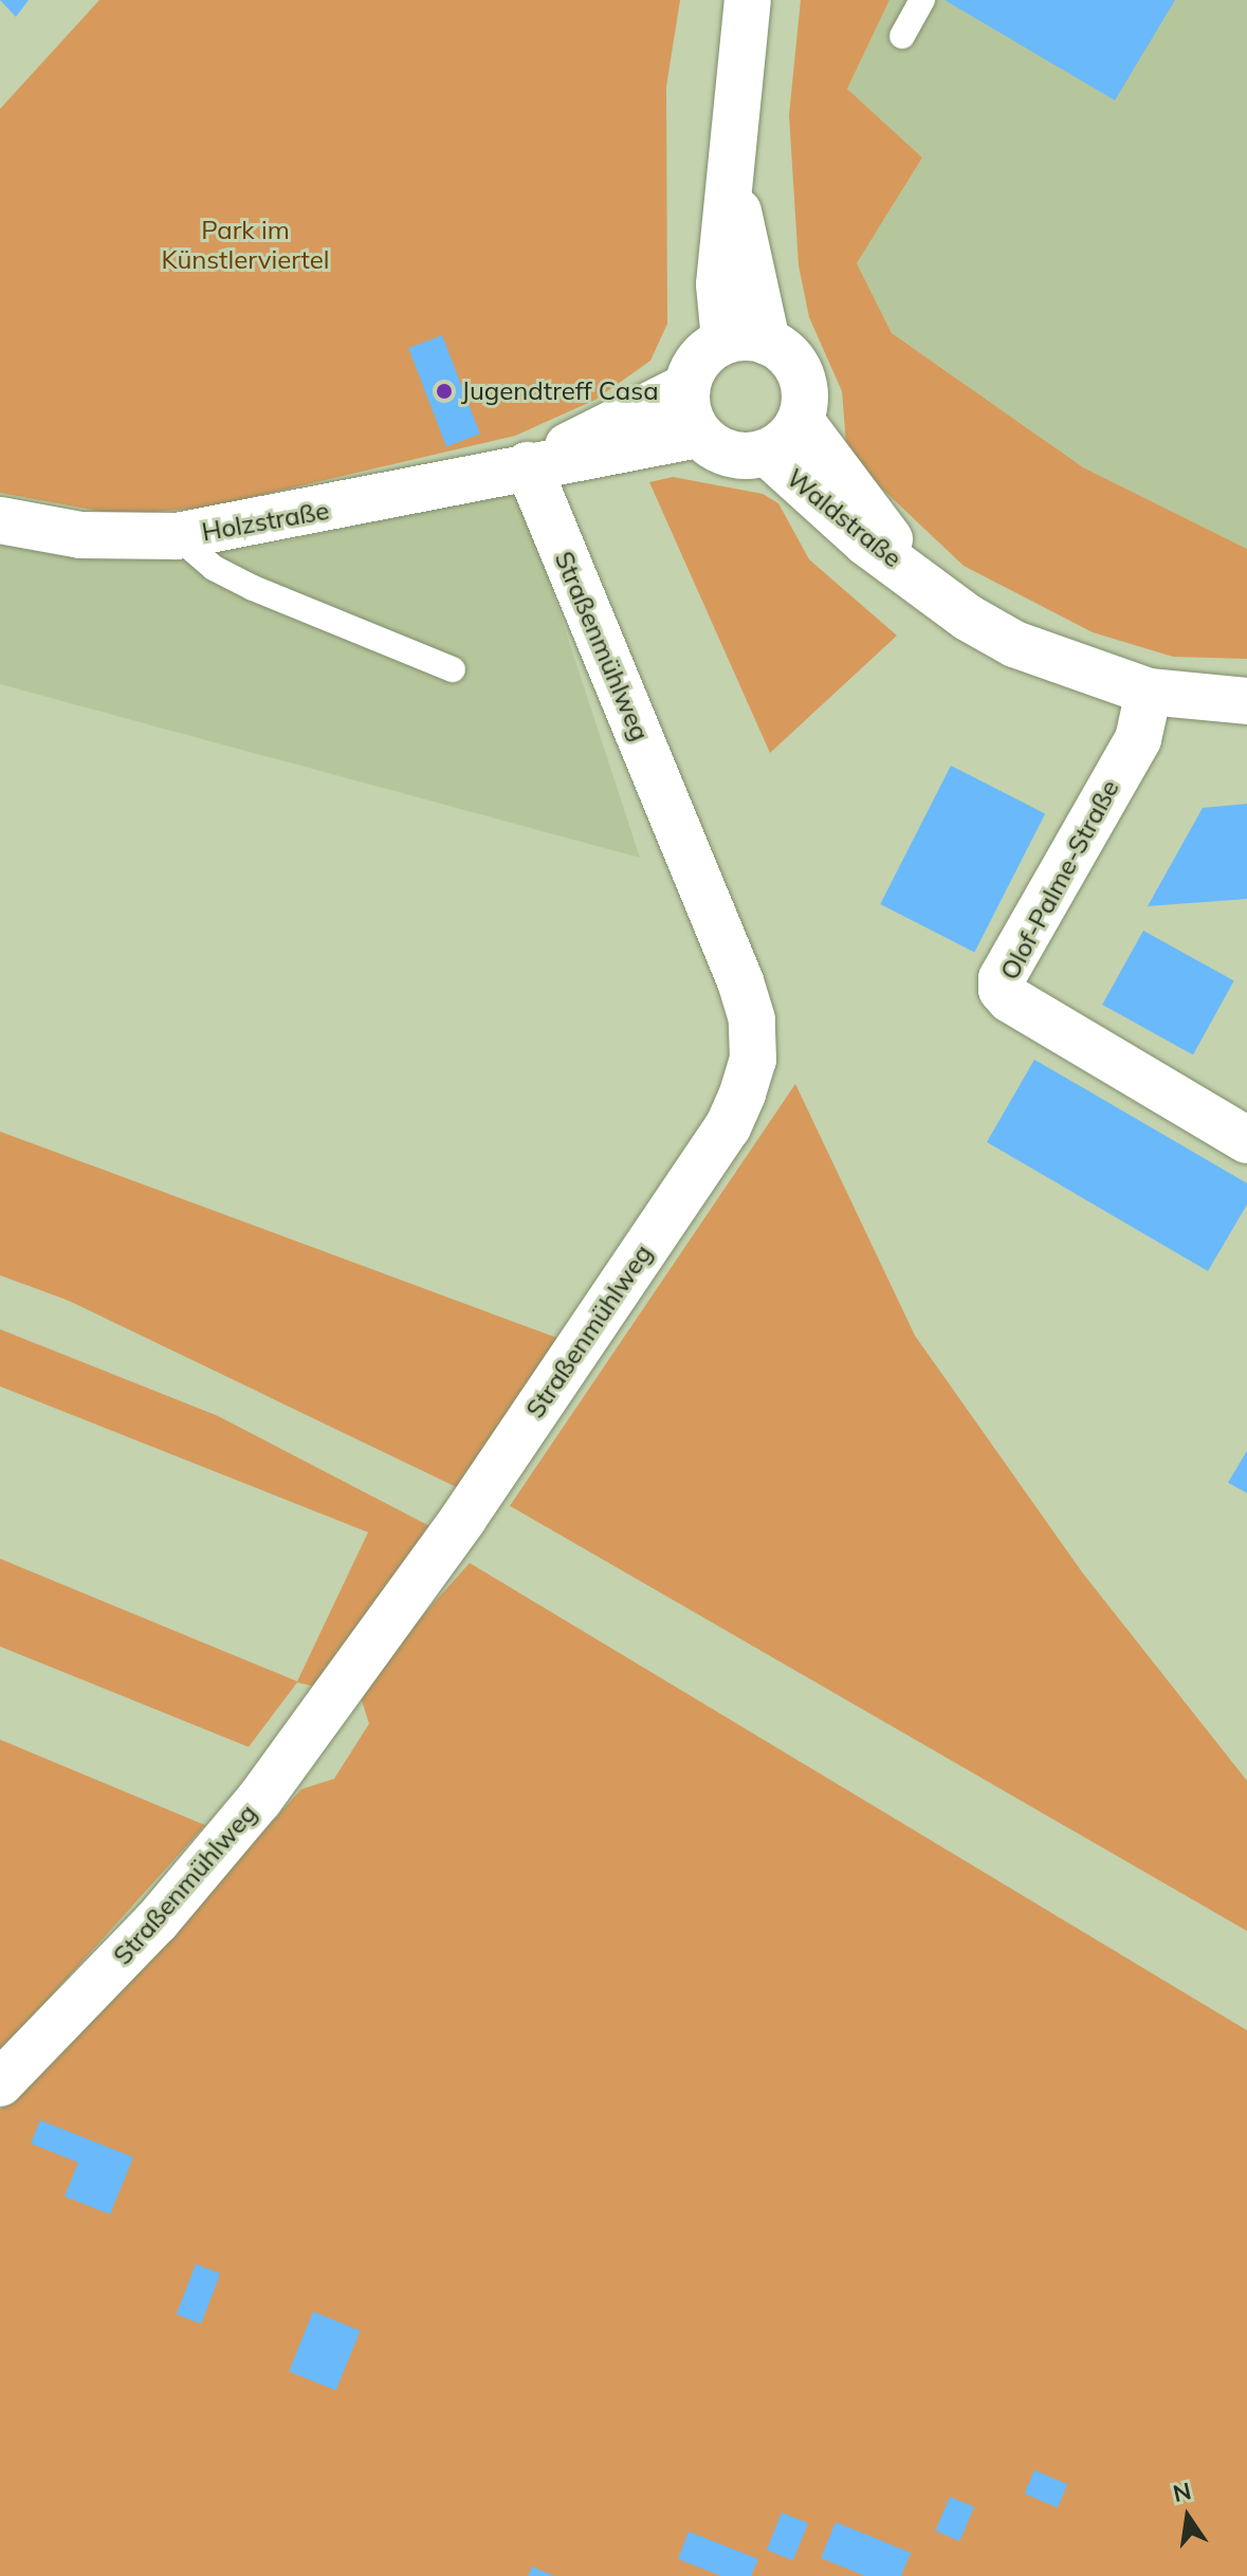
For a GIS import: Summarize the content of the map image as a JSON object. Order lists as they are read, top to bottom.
{
  "streets": {
    "street": [
      "Waldstraße",
      "Holzstraße",
      "Straßenmühlweg",
      "Olof-Palme-Straße"
    ]
  },
  "crossings": [
    ["Waldstraße", "Holzstraße"],
    ["Waldstraße", "Olof-Palme-Straße"],
    ["Holzstraße", "Straßenmühlweg"]
  ],
  "parks": ["Park im Künstlerviertel"],
  "places": ["Jugendtreff Casa"],
  "north": "top"
}
